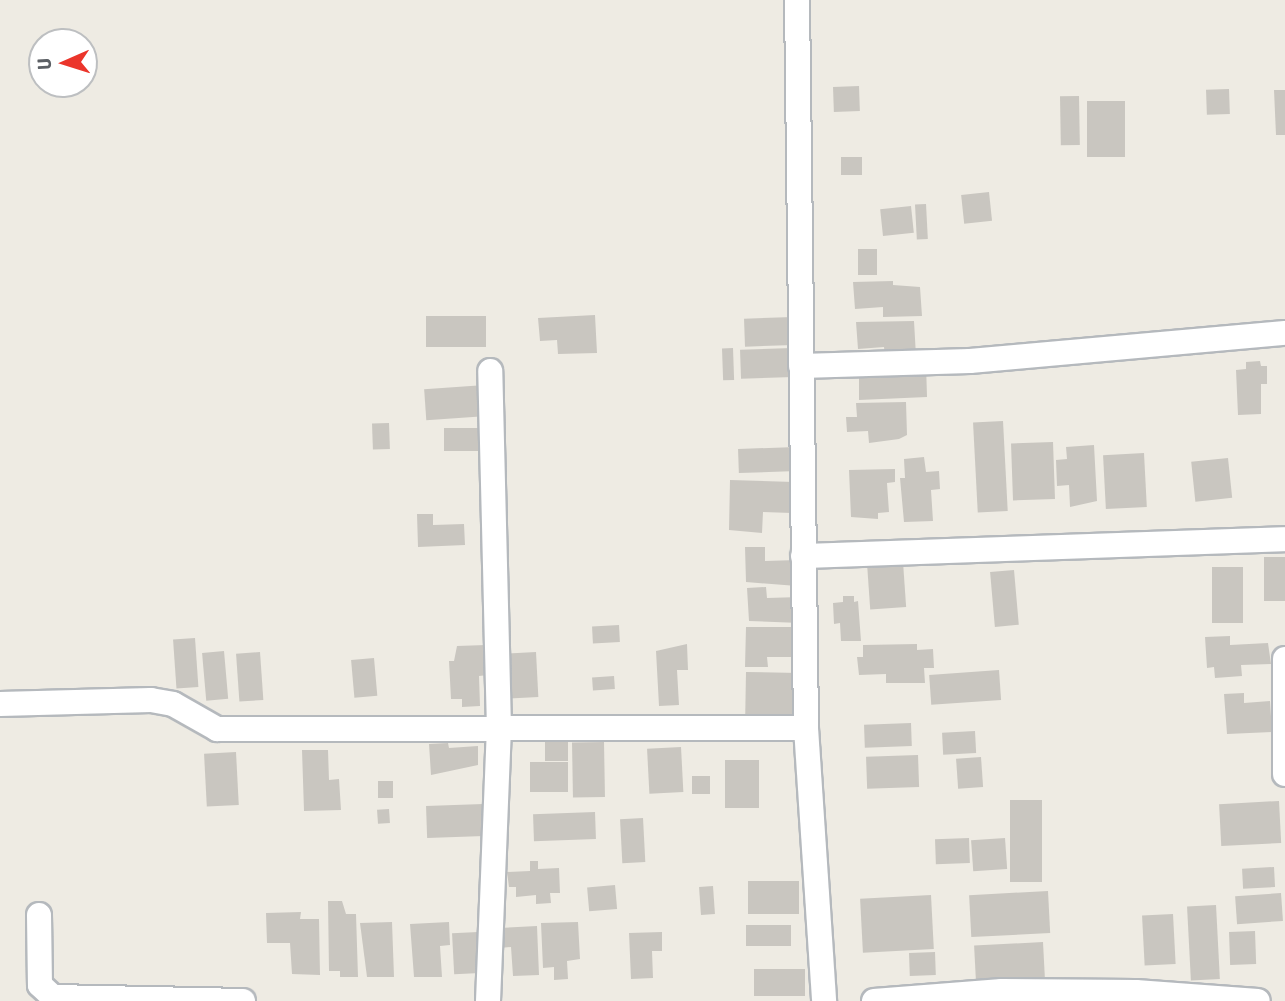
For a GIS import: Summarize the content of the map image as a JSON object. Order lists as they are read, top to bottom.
{
  "north": "left"
}
